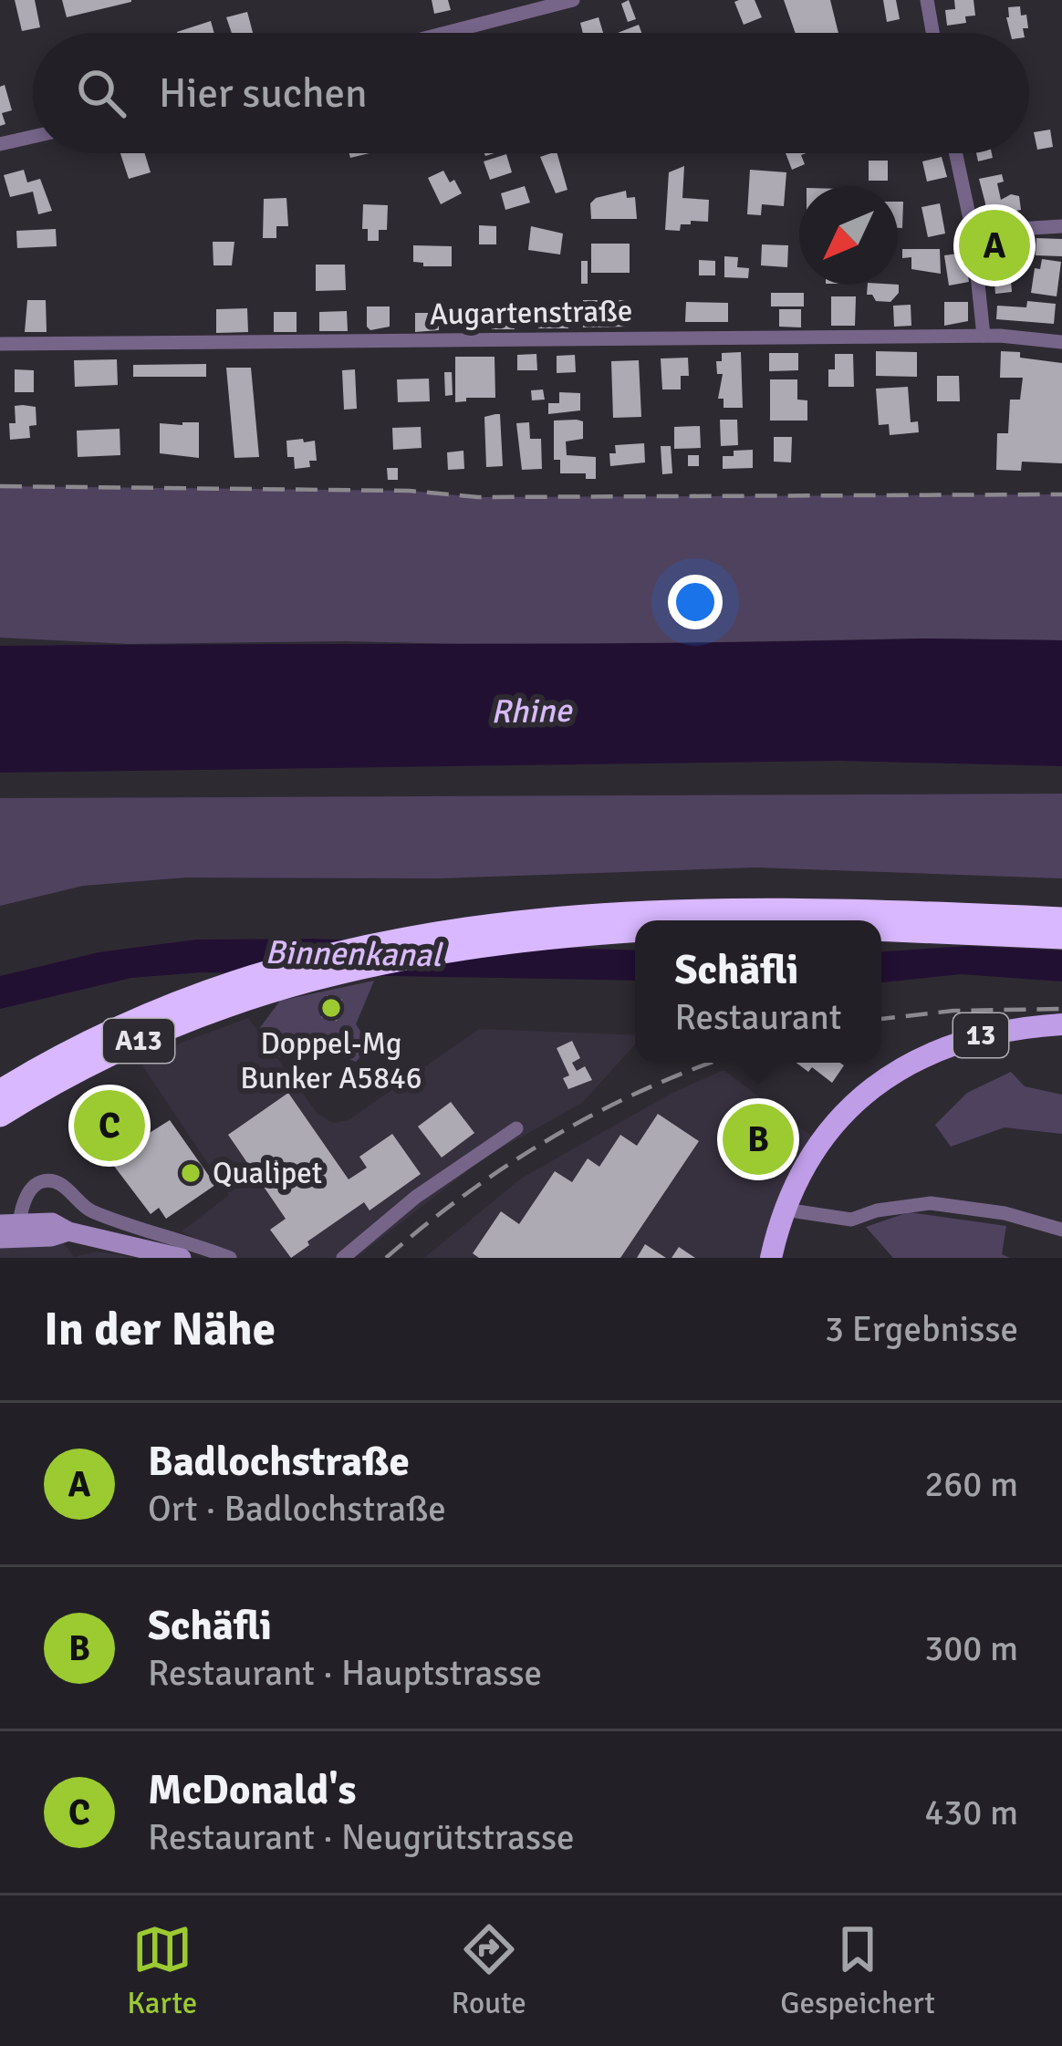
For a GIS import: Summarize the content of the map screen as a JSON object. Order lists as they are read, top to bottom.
{
  "streets": {
    "highway": ["A13"],
    "main road": ["13"],
    "street": ["Augartenstraße"]
  },
  "water": ["Rhine", "Binnenkanal"],
  "places": ["Doppel-Mg Bunker A5846", "Qualipet"],
  "north": "bottom left",
  "page": {
    "search": "Hier suchen",
    "pins": ["A", "C", "B"],
    "popup": ["Schäfli", "Restaurant"],
    "heading": ["In der Nähe", "3 Ergebnisse"],
    "list": [
      {
        "mark": "A",
        "name": "Badlochstraße",
        "note": "Ort · Badlochstraße",
        "value": "260 m"
      },
      {
        "mark": "B",
        "name": "Schäfli",
        "note": "Restaurant · Hauptstrasse",
        "value": "300 m"
      },
      {
        "mark": "C",
        "name": "McDonald's",
        "note": "Restaurant · Neugrütstrasse",
        "value": "430 m"
      }
    ],
    "nav": ["Karte", "Route", "Gespeichert"]
  }
}
